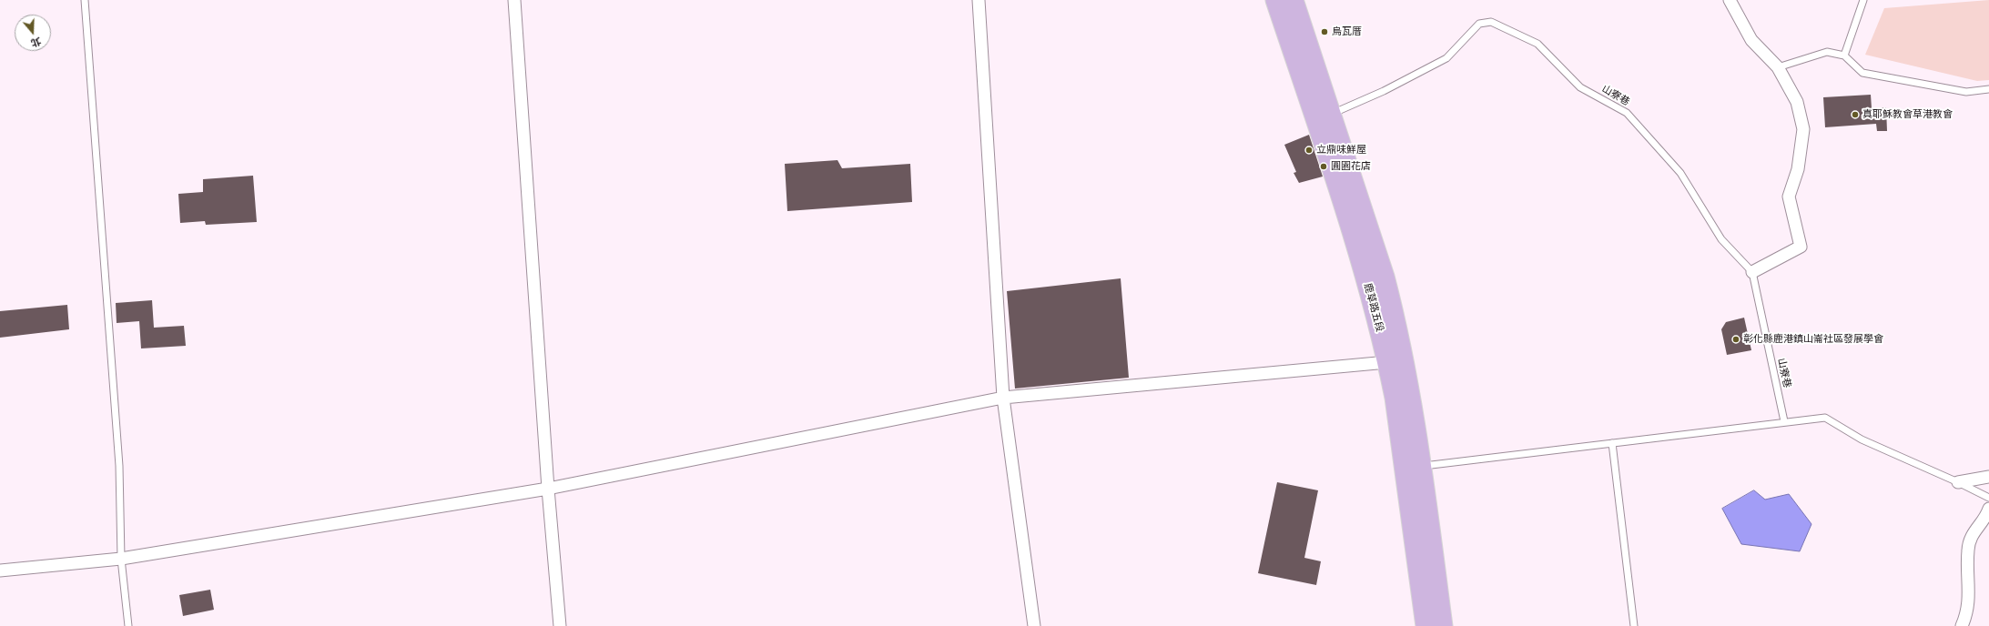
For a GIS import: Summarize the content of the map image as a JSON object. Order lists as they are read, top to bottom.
{
  "streets": {
    "main road": ["鹿草路五段"],
    "lane": ["山寮巷"]
  },
  "crossings": [
    ["山寮巷", "鹿草路五段"]
  ],
  "places": [
    "烏瓦厝",
    "真耶穌教會草港教會",
    "立鼎味鮮屋",
    "圓園花店",
    "彰化縣鹿港鎮山崙社區發展學會"
  ],
  "north": "bottom"
}
